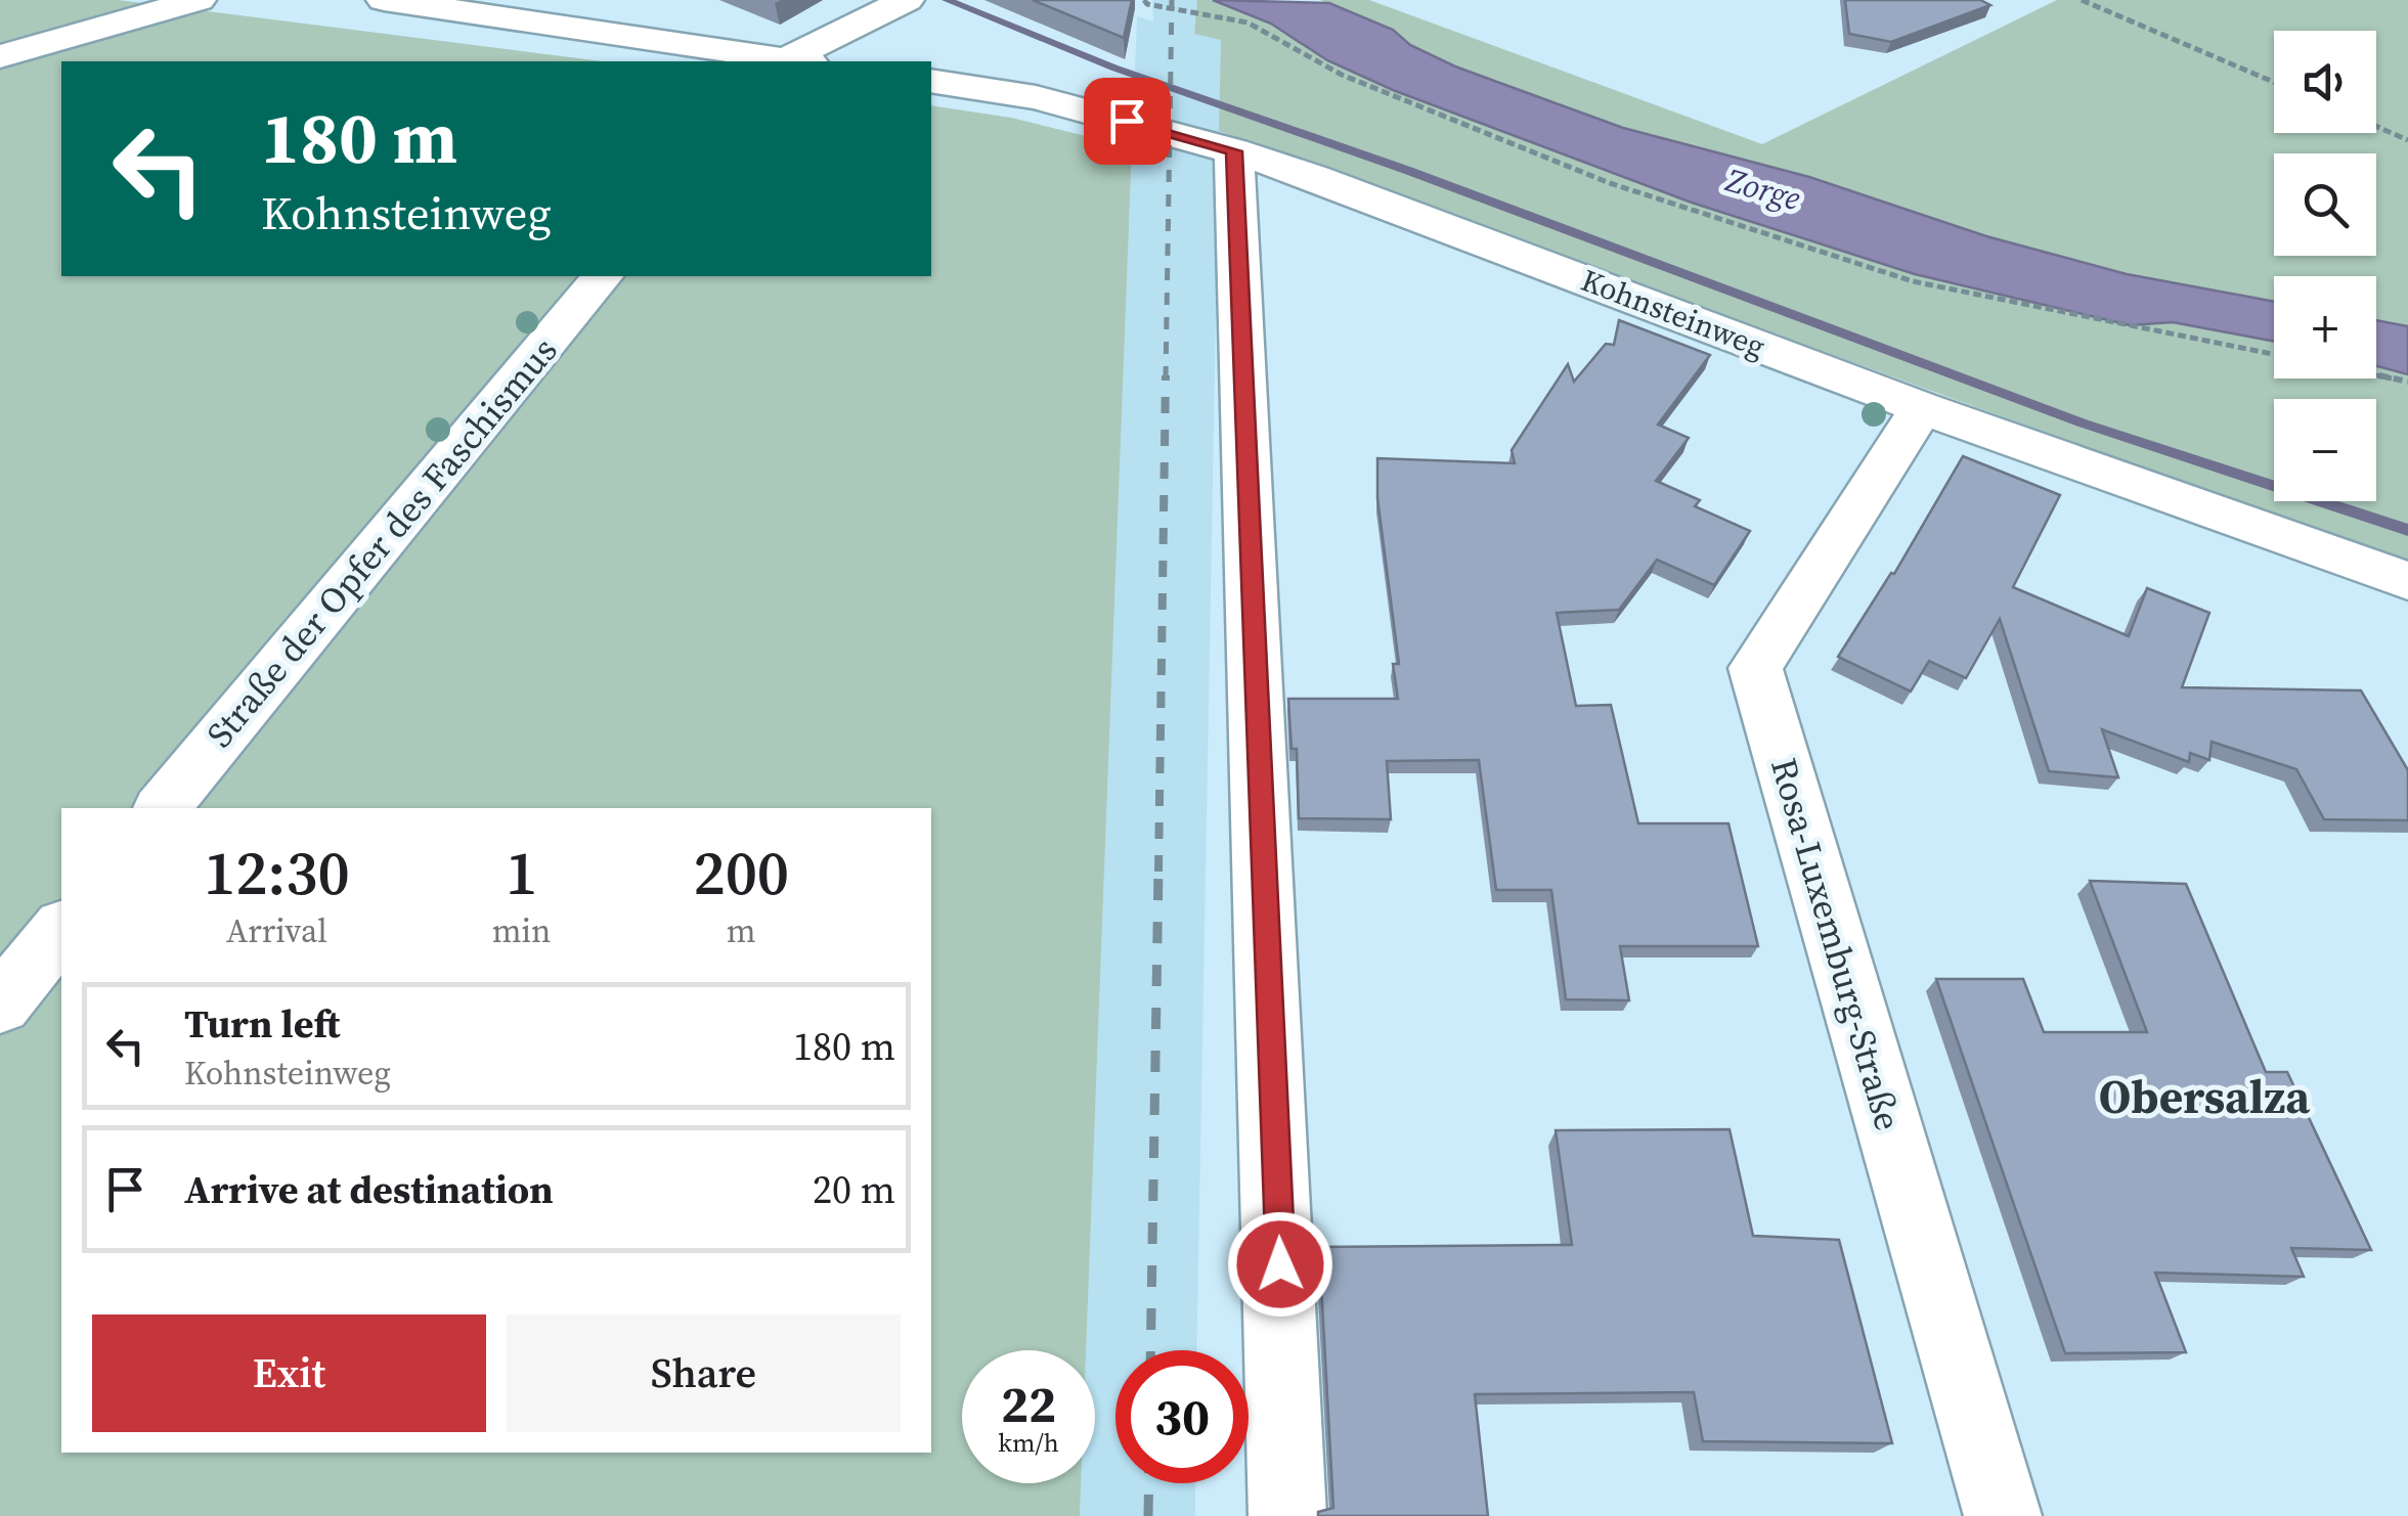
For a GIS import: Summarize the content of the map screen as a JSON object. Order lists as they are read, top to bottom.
{
  "streets": {
    "street": ["Kohnsteinweg", "Straße der Opfer des Faschismus", "Rosa-Luxemburg-Straße"]
  },
  "crossings": [
    ["Kohnsteinweg", "Rosa-Luxemburg-Straße"]
  ],
  "districts": ["Obersalza"],
  "water": ["Zorge"],
  "page": {
    "map_buttons": ["+", "−"],
    "turn": ["180 m", "Kohnsteinweg"],
    "eta": [
      "12:30",
      "Arrival",
      "1",
      "min",
      "200",
      "m"
    ],
    "list": [
      {
        "name": "Turn left",
        "note": "Kohnsteinweg",
        "value": "180 m"
      },
      {
        "name": "Arrive at destination",
        "value": "20 m"
      }
    ],
    "buttons": ["Exit", "Share"],
    "speed": "22 km/h",
    "limit": "30"
  }
}
